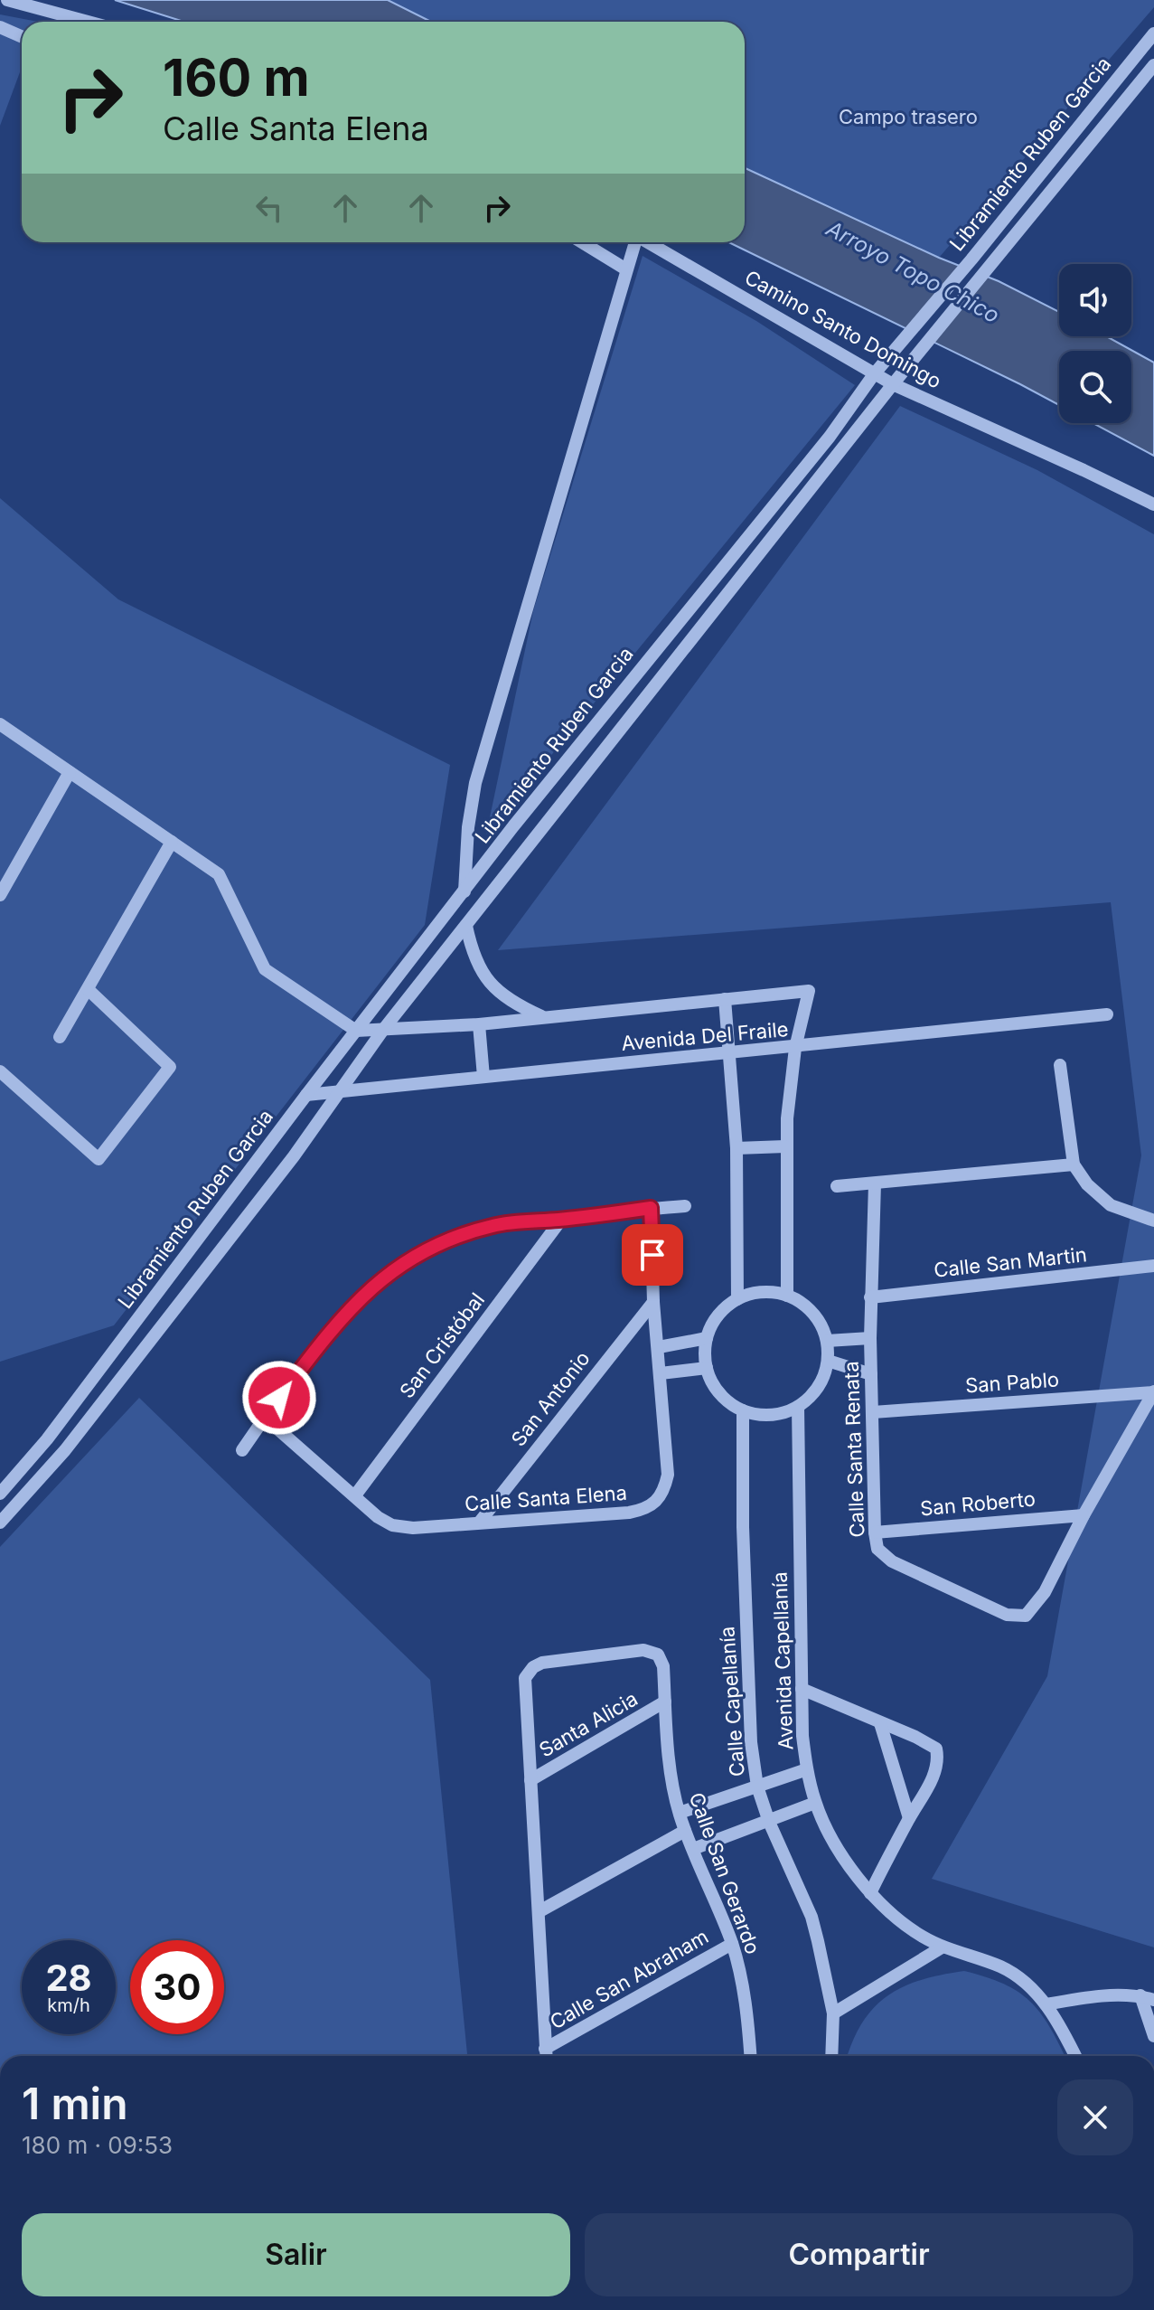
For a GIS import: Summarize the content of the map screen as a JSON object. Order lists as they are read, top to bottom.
{
  "streets": {
    "street": [
      "Libramiento Ruben Garcia",
      "Camino Santo Domingo",
      "Avenida Del Fraile",
      "Calle San Martin",
      "San Cristóbal",
      "San Pablo",
      "San Antonio",
      "Calle Santa Renata",
      "Calle Santa Elena",
      "San Roberto",
      "Avenida Capellanía",
      "Calle Capellanía",
      "Santa Alicia",
      "Calle San Gerardo",
      "Calle San Abraham"
    ]
  },
  "crossings": [
    ["Libramiento Ruben Garcia", "Camino Santo Domingo"],
    ["Libramiento Ruben Garcia", "Avenida Del Fraile"],
    ["Calle San Martin", "Calle Santa Renata"],
    ["San Cristóbal", "Calle Santa Elena"],
    ["San Pablo", "Calle Santa Renata"],
    ["San Antonio", "Calle Santa Elena"],
    ["Calle Santa Renata", "San Roberto"],
    ["Avenida Capellanía", "Calle Capellanía"],
    ["Santa Alicia", "Calle San Gerardo"],
    ["Calle San Gerardo", "Calle San Abraham"]
  ],
  "water": ["Arroyo Topo Chico"],
  "parks": ["Campo trasero"],
  "page": {
    "turn": ["160 m", "Calle Santa Elena"],
    "speed": "28 km/h",
    "limit": "30",
    "heading": ["1 min", "180 m · 09:53"],
    "buttons": ["Salir", "Compartir"]
  }
}
